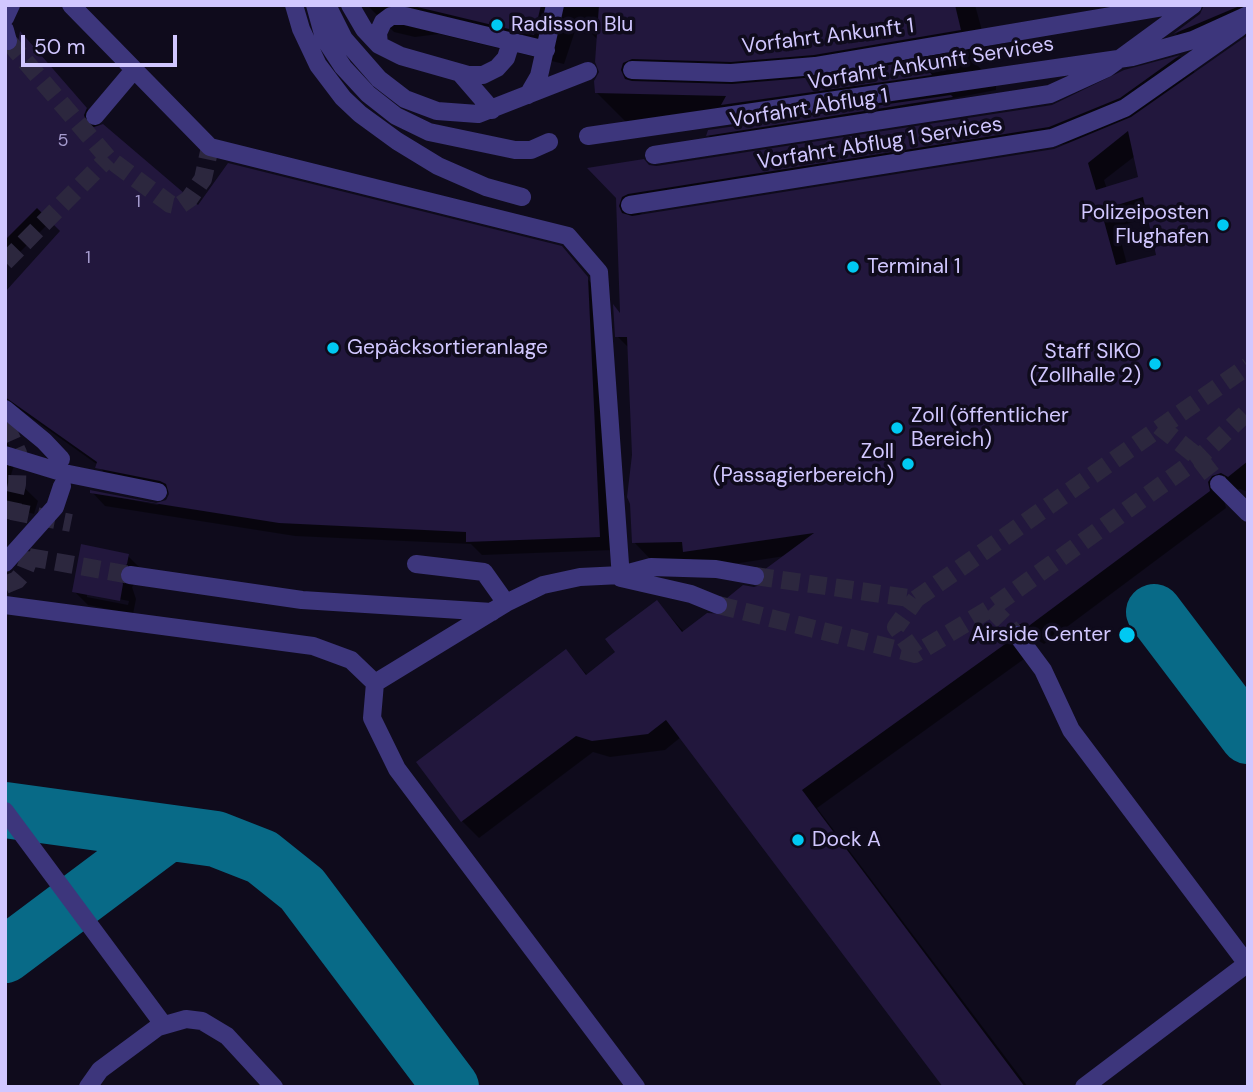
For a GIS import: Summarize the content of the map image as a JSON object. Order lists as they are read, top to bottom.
{
  "streets": {
    "lane": [
      "Vorfahrt Ankunft 1",
      "Vorfahrt Ankunft Services",
      "Vorfahrt Abflug 1",
      "Vorfahrt Abflug 1 Services"
    ]
  },
  "places": [
    "Radisson Blu",
    "Polizeiposten Flughafen",
    "Terminal 1",
    "Gepäcksortieranlage",
    "Staff SIKO (Zollhalle 2)",
    "Zoll (öffentlicher Bereich)",
    "Zoll (Passagierbereich)",
    "Airside Center",
    "Dock A"
  ],
  "house_numbers": ["5", "1", "1"],
  "scale_bar": "50 m"
}
